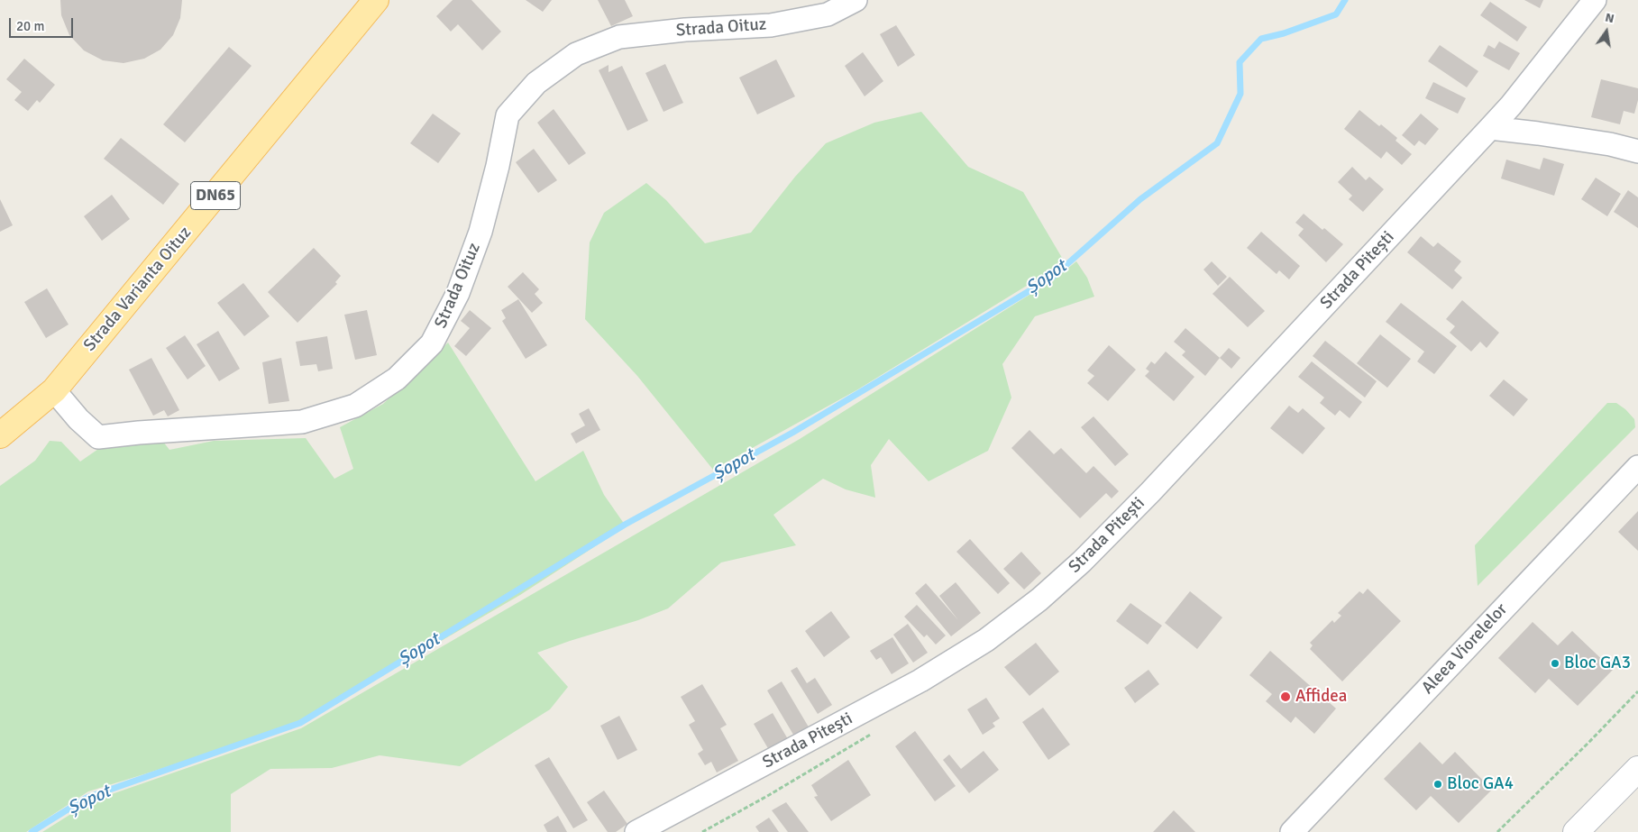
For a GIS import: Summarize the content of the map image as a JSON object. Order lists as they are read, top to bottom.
{
  "streets": {
    "main road": ["DN65", "Strada Varianta Oituz"],
    "street": ["Strada Oituz", "Strada Pitești", "Aleea Viorelelor"]
  },
  "crossings": [
    ["Strada Oituz", "DN65"],
    ["Strada Oituz", "Strada Varianta Oituz"],
    ["DN65", "Strada Varianta Oituz"]
  ],
  "water": ["Șopot"],
  "places": ["Bloc GA3", "Affidea", "Bloc GA4"],
  "scale_bar": "20 m",
  "north": "top"
}
